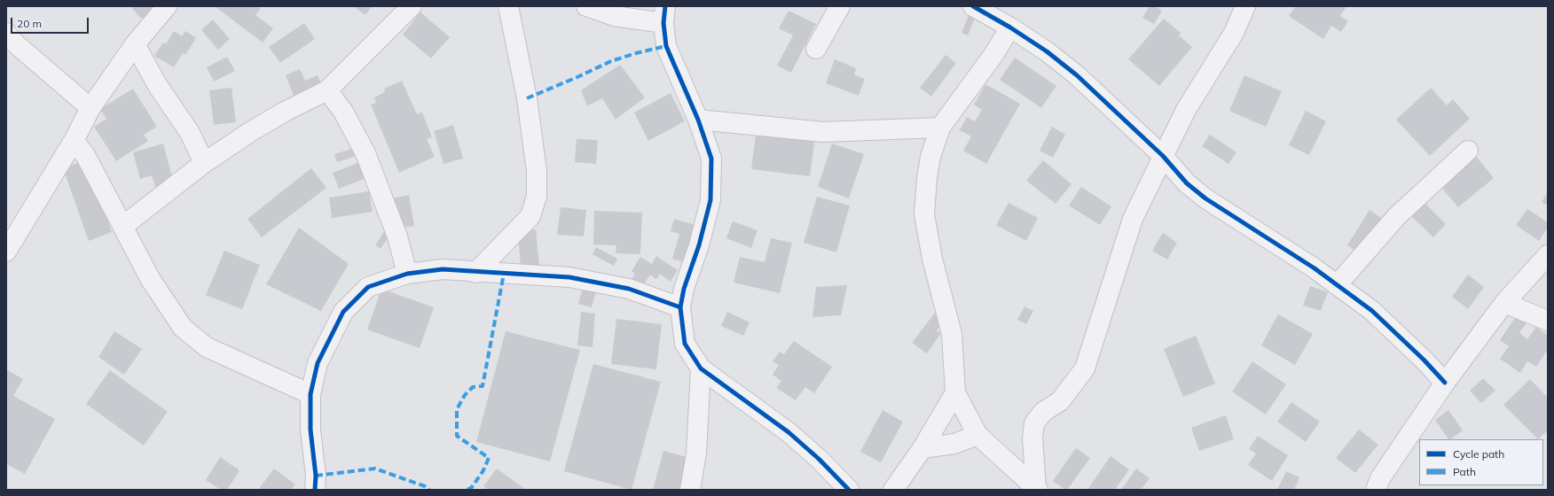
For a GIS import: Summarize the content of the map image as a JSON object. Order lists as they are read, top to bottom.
{
  "legend": ["Cycle path", "Path"],
  "scale_bar": "20 m"
}
